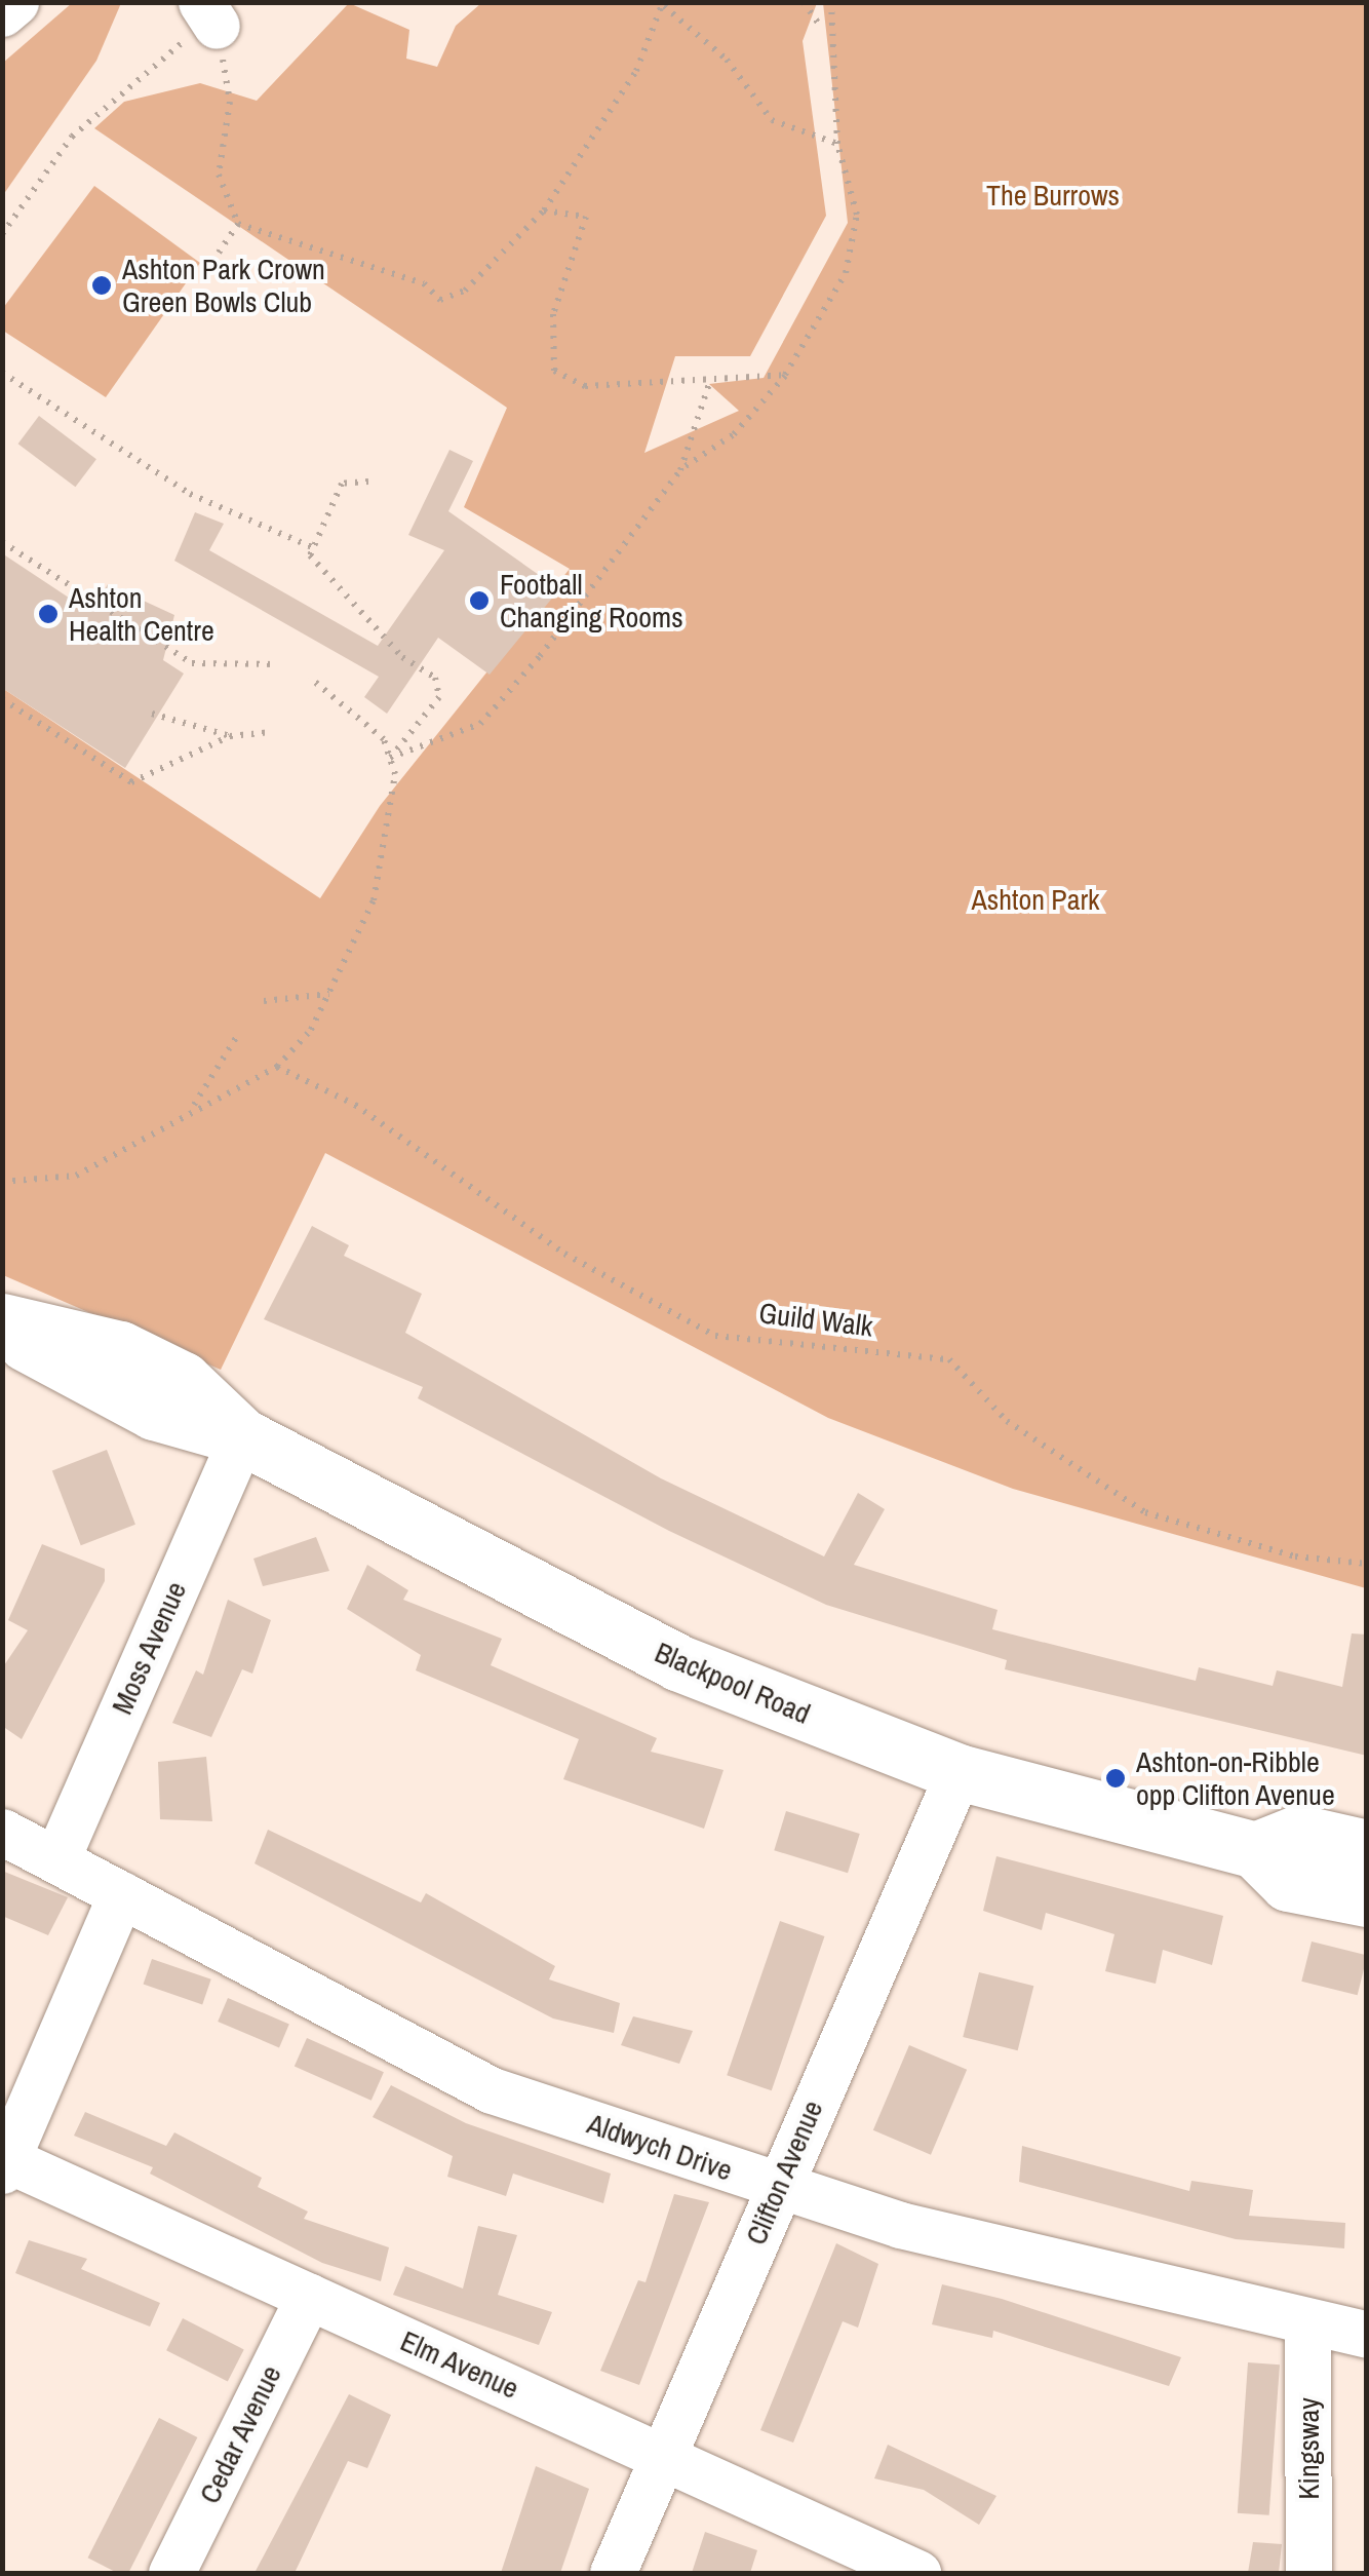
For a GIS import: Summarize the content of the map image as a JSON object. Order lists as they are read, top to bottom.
{
  "streets": {
    "highway": ["Blackpool Road"],
    "street": [
      "Moss Avenue",
      "Aldwych Drive",
      "Clifton Avenue",
      "Elm Avenue",
      "Cedar Avenue",
      "Kingsway"
    ],
    "path": ["Guild Walk"]
  },
  "crossings": [
    ["Moss Avenue", "Blackpool Road"],
    ["Moss Avenue", "Aldwych Drive"],
    ["Blackpool Road", "Clifton Avenue"],
    ["Aldwych Drive", "Clifton Avenue"],
    ["Aldwych Drive", "Kingsway"],
    ["Clifton Avenue", "Elm Avenue"],
    ["Elm Avenue", "Cedar Avenue"]
  ],
  "parks": ["The Burrows", "Ashton Park"],
  "places": [
    "Ashton Park Crown Green Bowls Club",
    "Football Changing Rooms",
    "Ashton Health Centre",
    "Ashton-on-Ribble opp Clifton Avenue"
  ]
}
